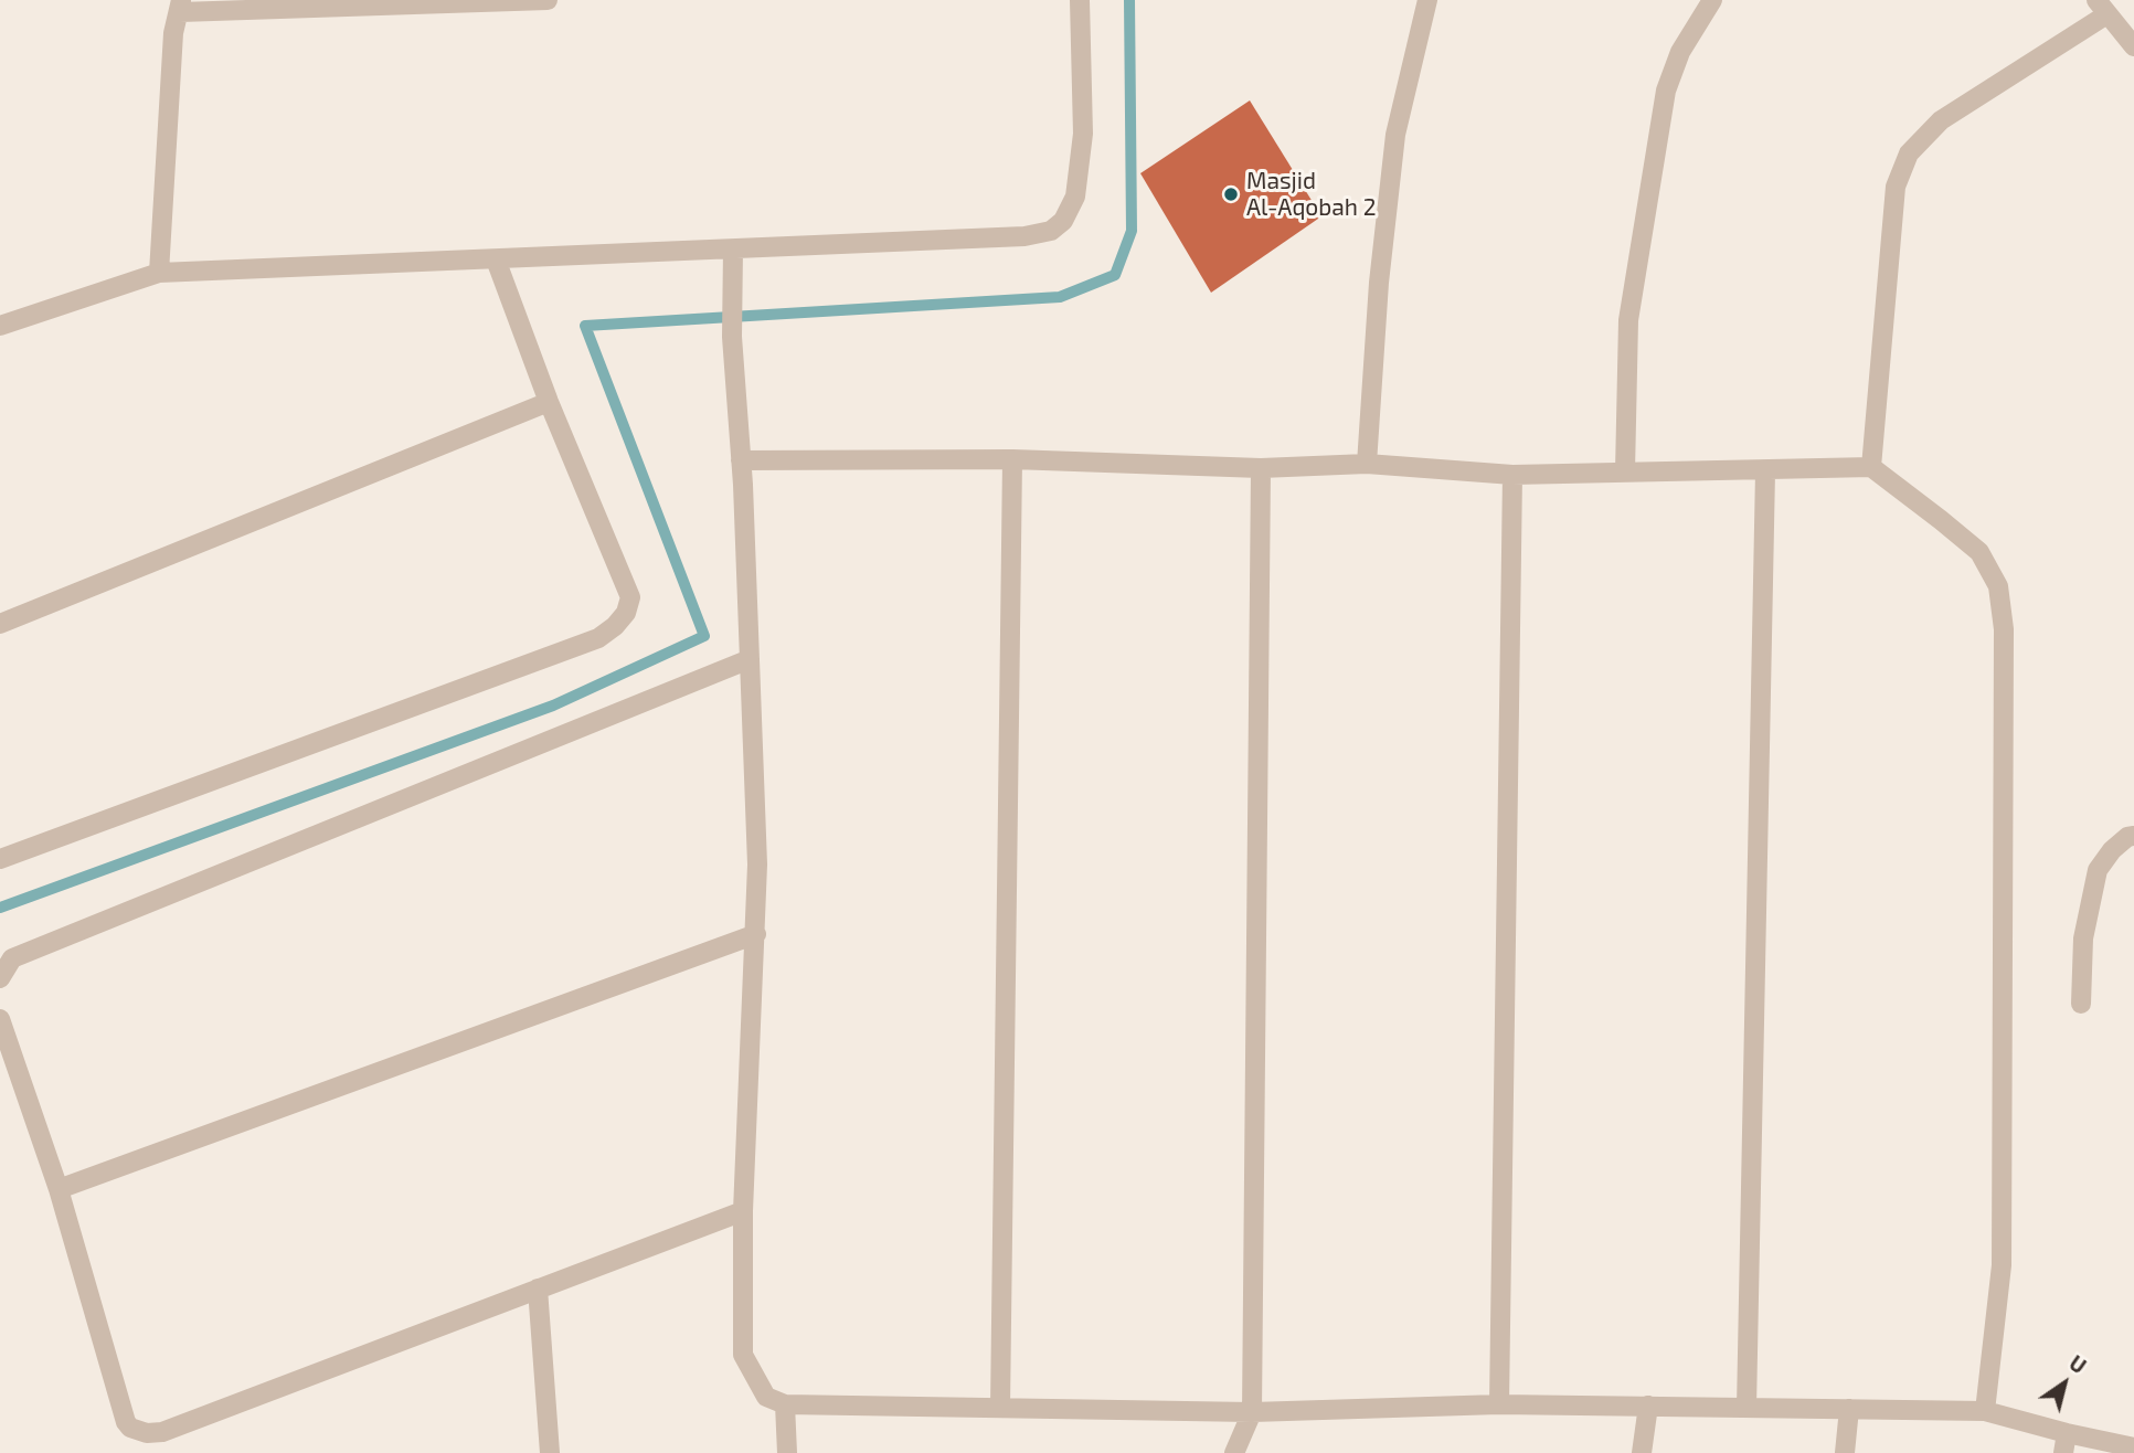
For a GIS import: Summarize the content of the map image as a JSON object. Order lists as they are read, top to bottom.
{
  "places": ["Masjid Al-Aqobah 2"],
  "north": "top right"
}
